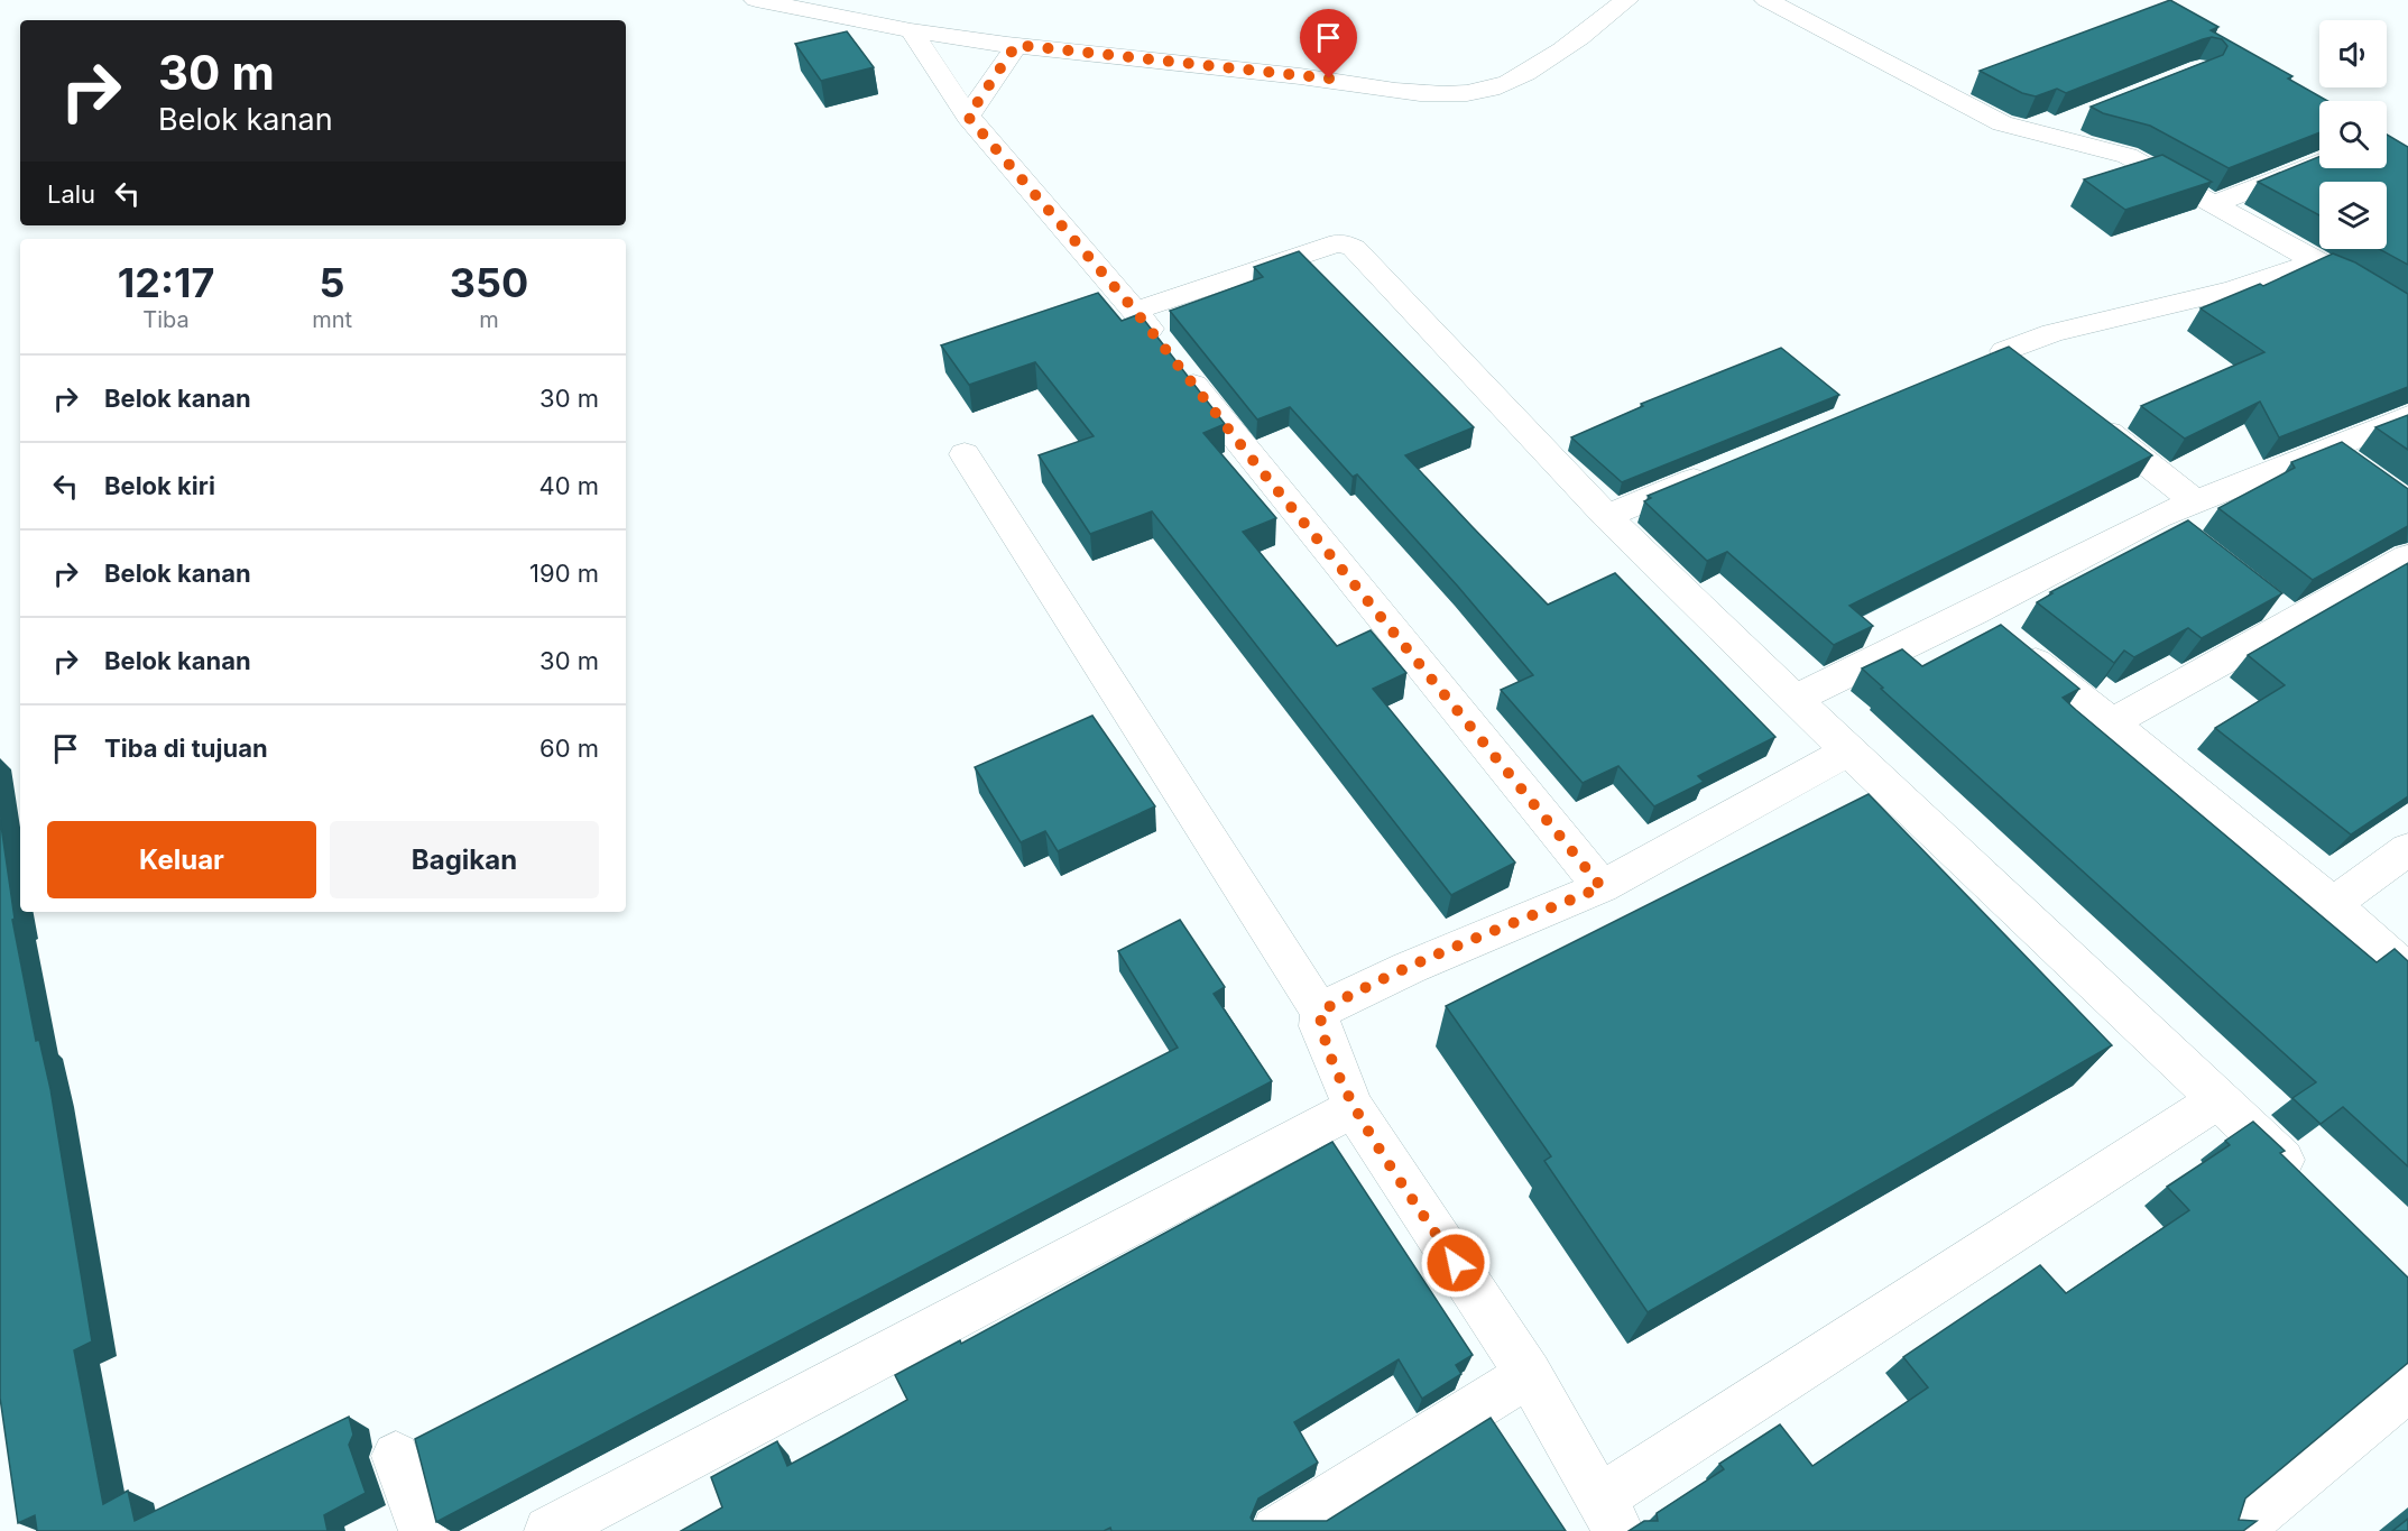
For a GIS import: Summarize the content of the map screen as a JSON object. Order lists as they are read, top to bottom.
{
  "page": {
    "turn": ["30 m", "Belok kanan"],
    "then": "Lalu",
    "eta": [
      "12:17",
      "Tiba",
      "5",
      "mnt",
      "350",
      "m"
    ],
    "list": [
      {
        "name": "Belok kanan",
        "value": "30 m"
      },
      {
        "name": "Belok kiri",
        "value": "40 m"
      },
      {
        "name": "Belok kanan",
        "value": "190 m"
      },
      {
        "name": "Belok kanan",
        "value": "30 m"
      },
      {
        "name": "Tiba di tujuan",
        "value": "60 m"
      }
    ],
    "buttons": ["Keluar", "Bagikan"]
  }
}
